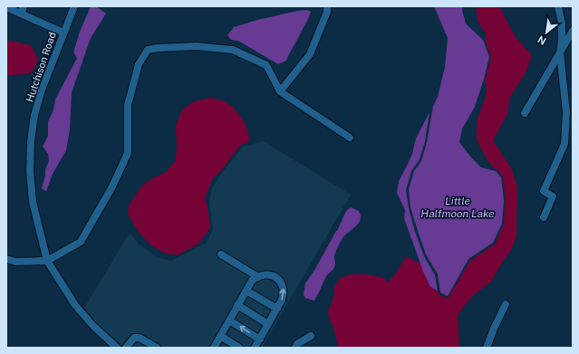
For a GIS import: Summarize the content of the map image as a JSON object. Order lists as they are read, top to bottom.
{
  "streets": {
    "street": ["Hutchison Road"]
  },
  "water": ["Little Halfmoon Lake"],
  "north": "bottom left"
}
